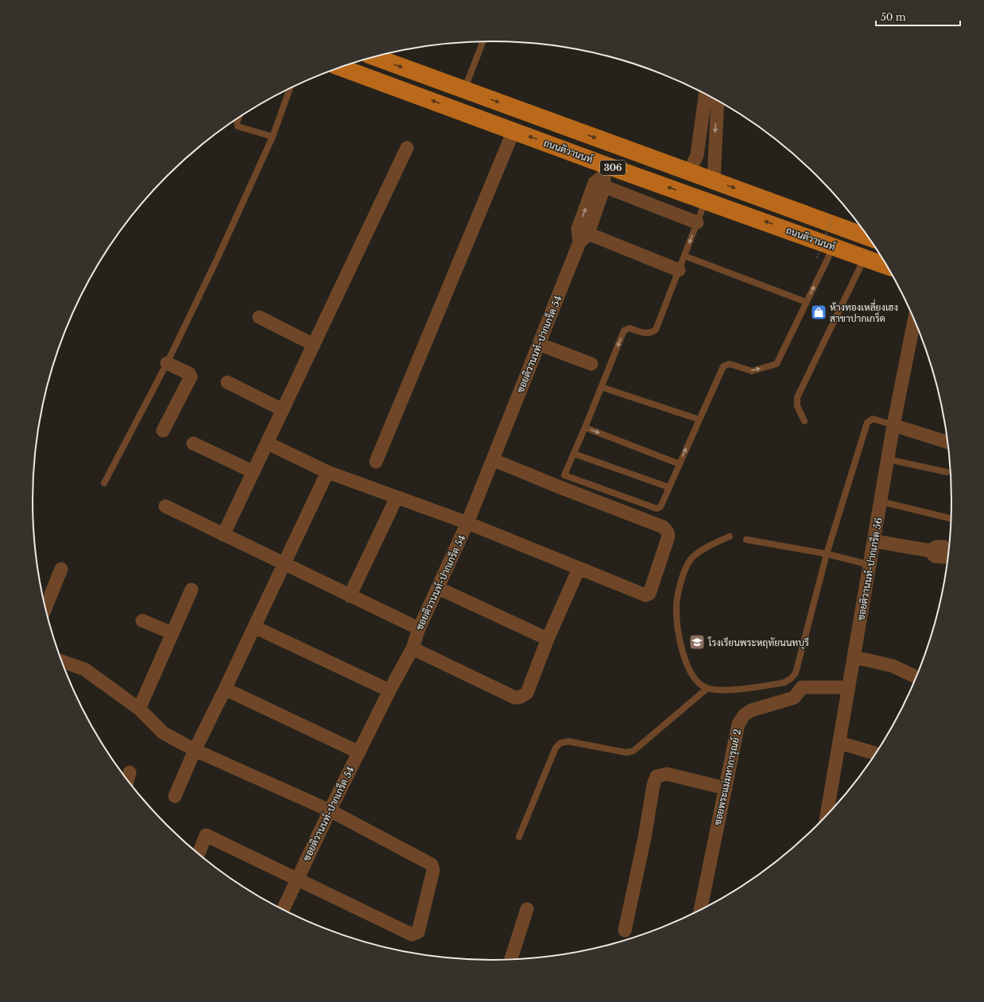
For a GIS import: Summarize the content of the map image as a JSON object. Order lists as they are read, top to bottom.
{
  "streets": {
    "main road": ["ถนนติวานนท์", "306"],
    "street": ["ซอยติวานนท์-ปากเกร็ด 54", "ซอยติวานนท์-ปากเกร็ด 56", "ซอยพระแม่มหาการุณย์ 2"]
  },
  "crossings": [
    ["ถนนติวานนท์", "ซอยติวานนท์-ปากเกร็ด 54"],
    ["ซอยติวานนท์-ปากเกร็ด 56", "ซอยพระแม่มหาการุณย์ 2"]
  ],
  "places": {
    "shop": ["ห้างทองเหลี่ยงเฮง สาขาปากเกร็ด"],
    "school or university": ["โรงเรียนพระหฤทัยนนทบุรี"]
  },
  "scale_bar": "50 m"
}
